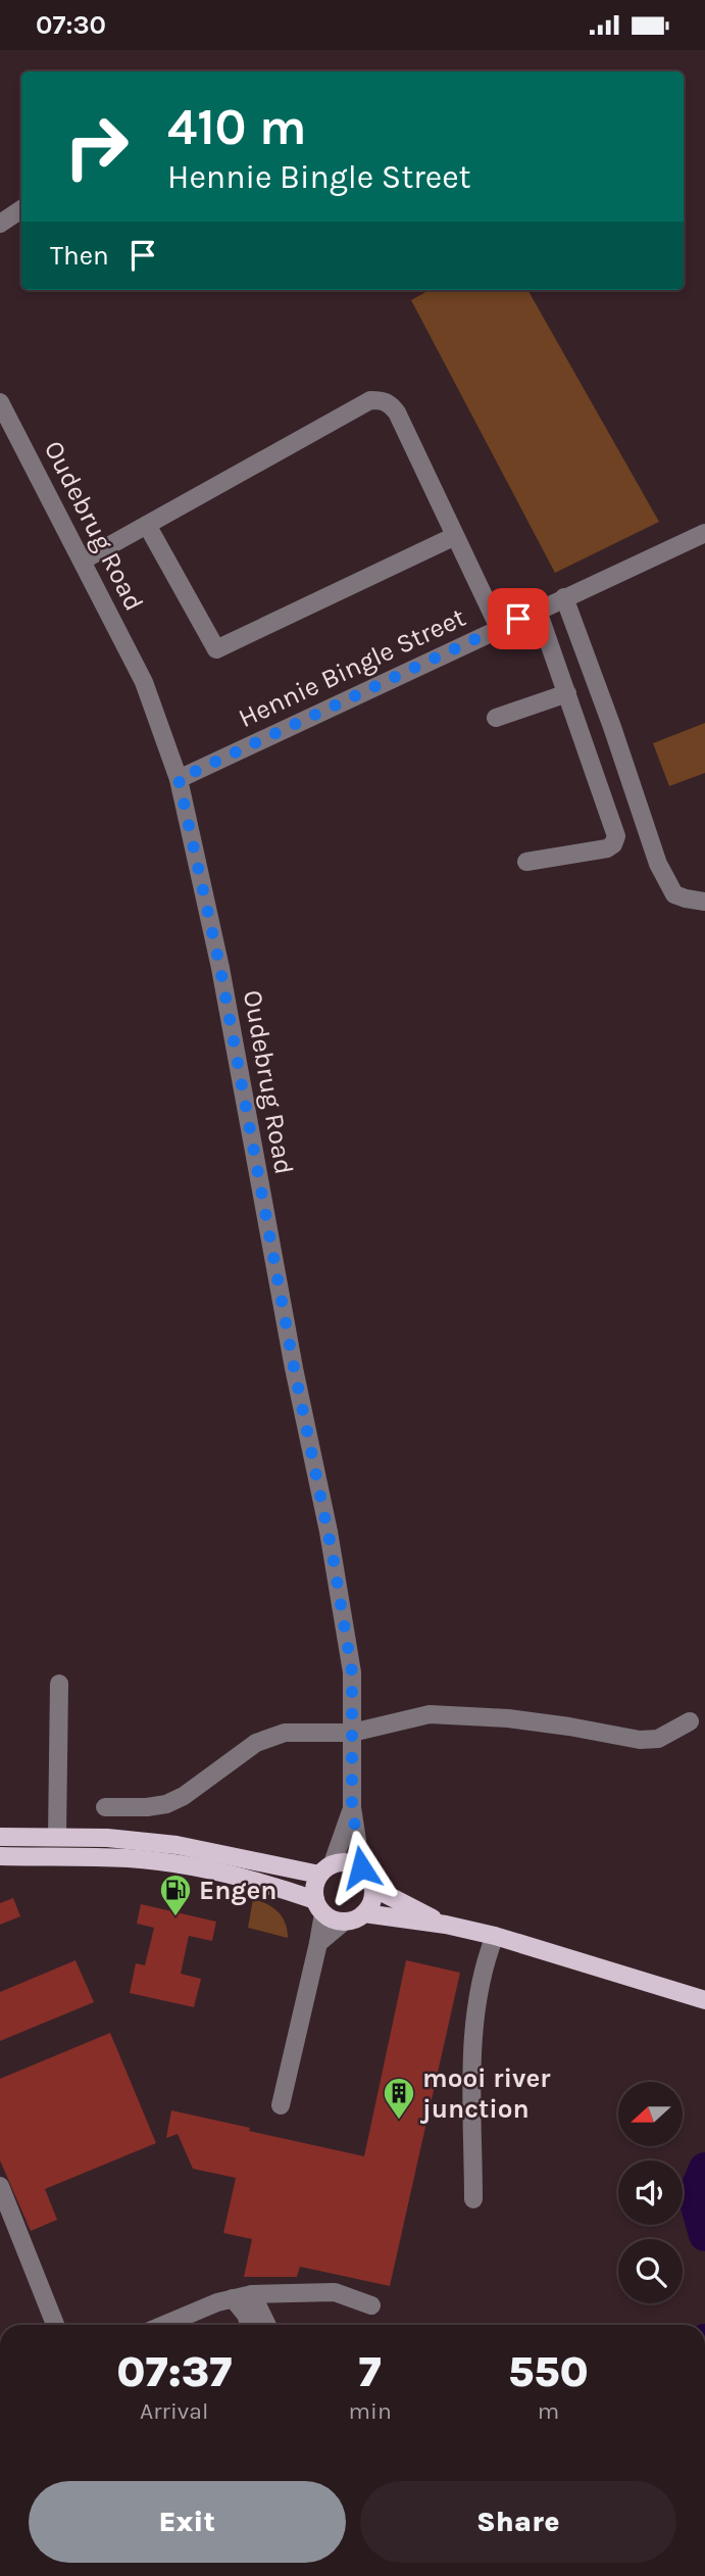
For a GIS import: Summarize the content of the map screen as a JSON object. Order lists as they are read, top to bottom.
{
  "streets": {
    "street": ["Oudebrug Road", "Hennie Bingle Street"]
  },
  "crossings": [
    ["Oudebrug Road", "Hennie Bingle Street"]
  ],
  "places": {
    "fuel station": ["Engen"],
    "building": ["mooi river junction"]
  },
  "north": "left",
  "page": {
    "status": "07:30",
    "turn": ["410 m", "Hennie Bingle Street"],
    "then": "Then",
    "eta": [
      "07:37",
      "Arrival",
      "7",
      "min",
      "550",
      "m"
    ],
    "buttons": ["Exit", "Share"]
  }
}
